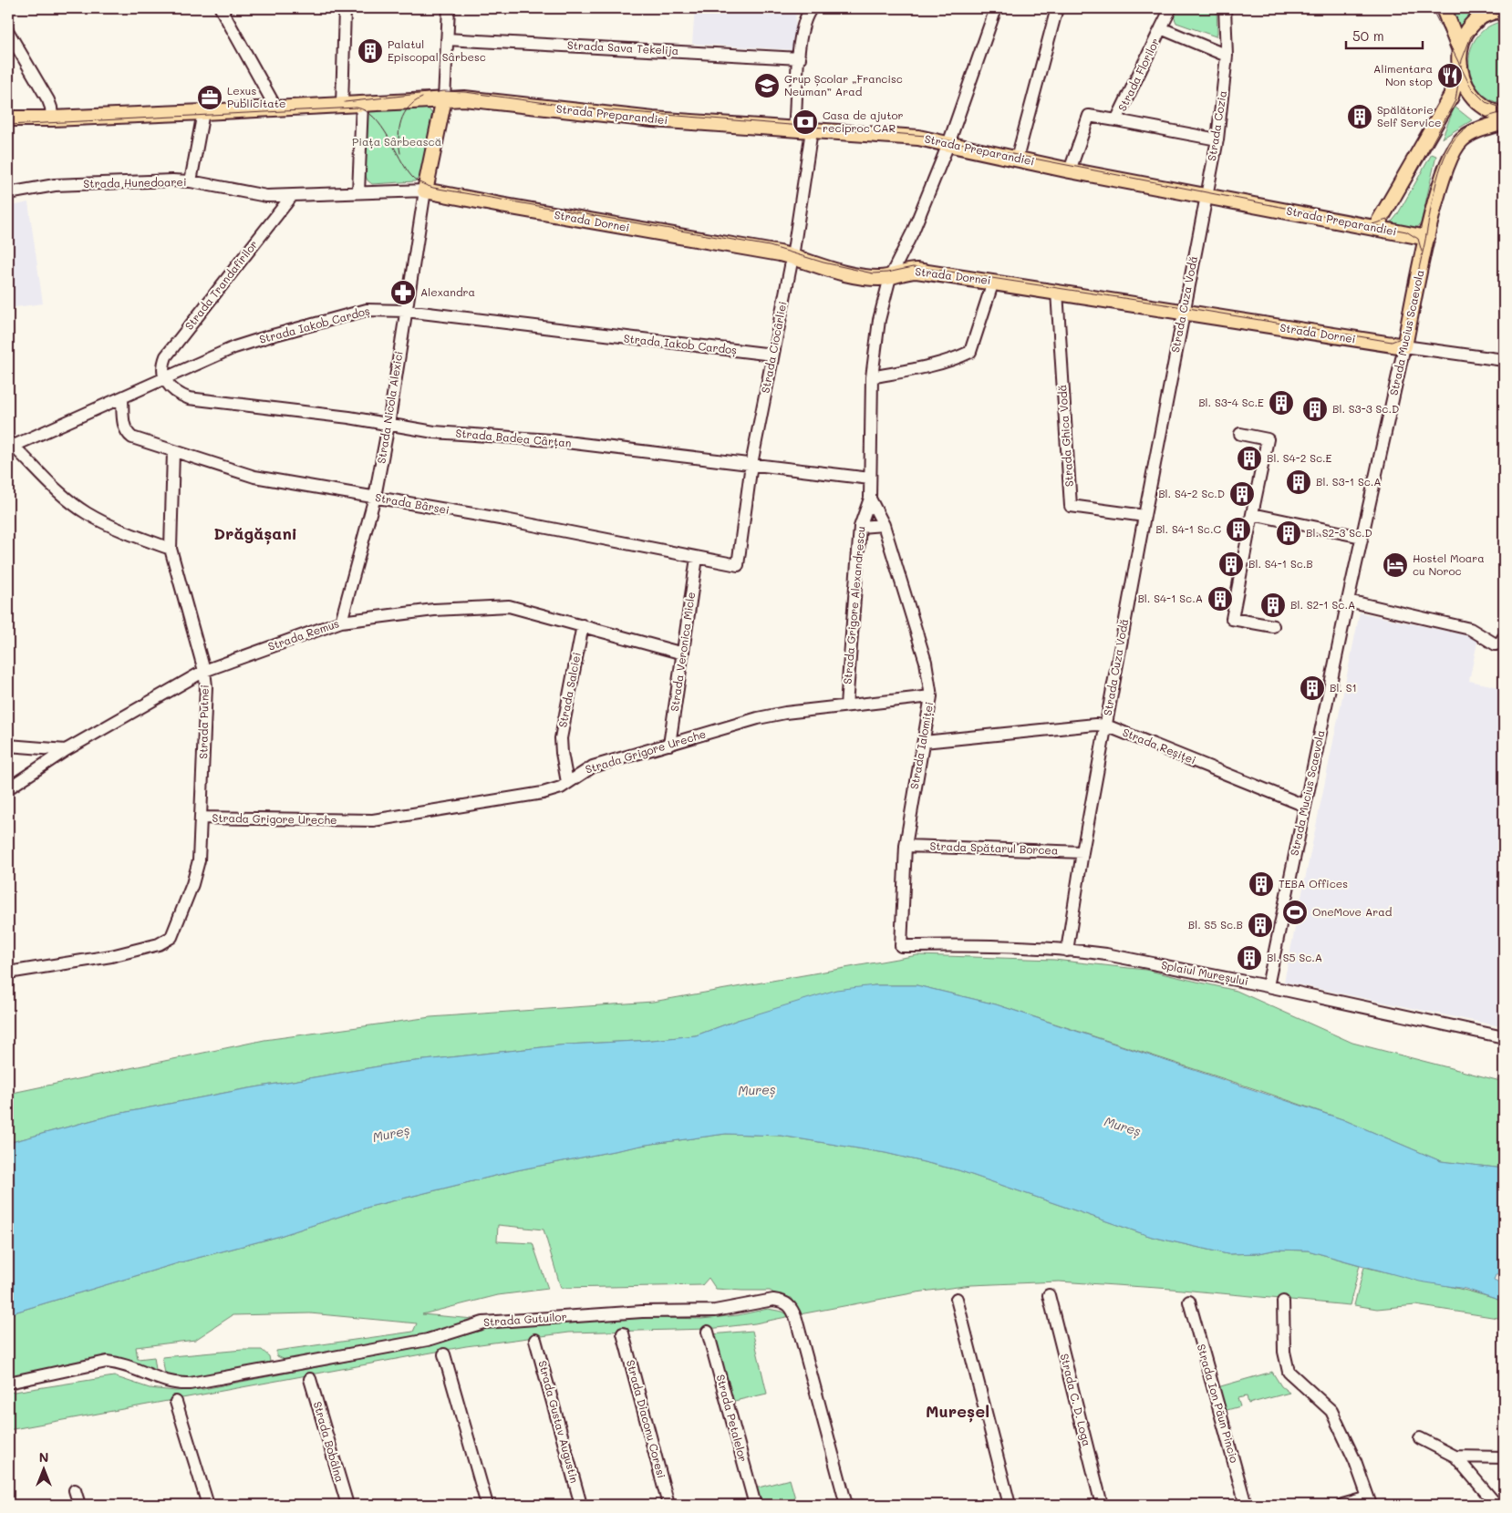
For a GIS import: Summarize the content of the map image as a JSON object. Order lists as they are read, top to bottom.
{
  "streets": {
    "main road": ["Strada Preparandiei", "Strada Dornei", "Strada Mucius Scaevola"],
    "street": [
      "Strada Sava Tekelija",
      "Strada Florilor",
      "Strada Cozia",
      "Strada Hunedoarei",
      "Strada Trandafirilor",
      "Strada Cuza Vodă",
      "Strada Iakob Cardoș",
      "Strada Ciocârliei",
      "Strada Nicola Alexici",
      "Strada Ghica Vodă",
      "Strada Badea Cârțan",
      "Strada Bârsei",
      "Strada Grigore Alexandrescu",
      "Strada Remus",
      "Strada Veronica Micle",
      "Strada Salciei",
      "Strada Putnei",
      "Strada Ialomiței",
      "Strada Reșiței",
      "Strada Grigore Ureche",
      "Strada Spătarul Borcea",
      "Splaiul Mureșului",
      "Strada Gutuilor",
      "Strada C. D. Loga",
      "Strada Ion Păun Pincio",
      "Strada Petalelor",
      "Strada Diaconu Coresi",
      "Strada Gustav Augustin",
      "Strada Bobâlna"
    ]
  },
  "crossings": [
    ["Strada Florilor", "Strada Preparandiei"],
    ["Strada Florilor", "Strada Cozia"],
    ["Strada Preparandiei", "Strada Cozia"],
    ["Strada Preparandiei", "Strada Cuza Vodă"],
    ["Strada Preparandiei", "Strada Mucius Scaevola"],
    ["Strada Preparandiei", "Strada Ciocârliei"],
    ["Strada Preparandiei", "Strada Grigore Alexandrescu"],
    ["Strada Cozia", "Strada Cuza Vodă"],
    ["Strada Hunedoarei", "Strada Dornei"],
    ["Strada Hunedoarei", "Strada Trandafirilor"],
    ["Strada Hunedoarei", "Strada Nicola Alexici"],
    ["Strada Dornei", "Strada Cuza Vodă"],
    ["Strada Dornei", "Strada Mucius Scaevola"],
    ["Strada Dornei", "Strada Ciocârliei"],
    ["Strada Dornei", "Strada Nicola Alexici"],
    ["Strada Dornei", "Strada Ghica Vodă"],
    ["Strada Dornei", "Strada Grigore Alexandrescu"],
    ["Strada Trandafirilor", "Strada Iakob Cardoș"],
    ["Strada Trandafirilor", "Strada Badea Cârțan"],
    ["Strada Cuza Vodă", "Strada Ghica Vodă"],
    ["Strada Cuza Vodă", "Strada Reșiței"],
    ["Strada Cuza Vodă", "Strada Spătarul Borcea"],
    ["Strada Cuza Vodă", "Splaiul Mureșului"],
    ["Strada Iakob Cardoș", "Strada Ciocârliei"],
    ["Strada Iakob Cardoș", "Strada Nicola Alexici"],
    ["Strada Iakob Cardoș", "Strada Badea Cârțan"],
    ["Strada Iakob Cardoș", "Strada Bârsei"],
    ["Strada Mucius Scaevola", "Strada Reșiței"],
    ["Strada Mucius Scaevola", "Splaiul Mureșului"],
    ["Strada Ciocârliei", "Strada Badea Cârțan"],
    ["Strada Ciocârliei", "Strada Bârsei"],
    ["Strada Nicola Alexici", "Strada Badea Cârțan"],
    ["Strada Nicola Alexici", "Strada Bârsei"],
    ["Strada Nicola Alexici", "Strada Remus"],
    ["Strada Badea Cârțan", "Strada Grigore Alexandrescu"],
    ["Strada Bârsei", "Strada Veronica Micle"],
    ["Strada Bârsei", "Strada Putnei"],
    ["Strada Grigore Alexandrescu", "Strada Ialomiței"],
    ["Strada Grigore Alexandrescu", "Strada Grigore Ureche"],
    ["Strada Remus", "Strada Veronica Micle"],
    ["Strada Remus", "Strada Salciei"],
    ["Strada Remus", "Strada Putnei"],
    ["Strada Veronica Micle", "Strada Grigore Ureche"],
    ["Strada Salciei", "Strada Grigore Ureche"],
    ["Strada Putnei", "Strada Grigore Ureche"],
    ["Strada Ialomiței", "Strada Reșiței"],
    ["Strada Ialomiței", "Strada Grigore Ureche"],
    ["Strada Ialomiței", "Strada Spătarul Borcea"],
    ["Strada Ialomiței", "Splaiul Mureșului"]
  ],
  "districts": ["Drăgășani", "Mureșel"],
  "water": ["Mureș"],
  "parks": ["Piața Sârbească"],
  "places": {
    "building": [
      "Palatul Episcopal Sârbesc",
      "Spălătorie Self Service",
      "Bl. S3-4 Sc.E",
      "Bl. S3-3 Sc.D",
      "Bl. S4-2 Sc.E",
      "Bl. S3-1 Sc.A",
      "Bl. S4-2 Sc.D",
      "Bl. S4-1 Sc.C",
      "Bl. S2-3 Sc.D",
      "Bl. S4-1 Sc.B",
      "Bl. S4-1 Sc.A",
      "Bl. S2-1 Sc.A",
      "Bl. S1",
      "TEBA Offices",
      "Bl. S5 Sc.B",
      "Bl. S5 Sc.A"
    ],
    "restaurant": ["Alimentara Non stop"],
    "school or university": ["Grup Școlar „Francisc Neuman” Arad"],
    "office": ["Lexus Publicitate"],
    "bank": ["Casa de ajutor reciproc CAR"],
    "pharmacy": ["Alexandra"],
    "hotel": ["Hostel Moara cu Noroc"],
    "sports": ["OneMove Arad"]
  },
  "scale_bar": "50 m",
  "north": "top"
}
